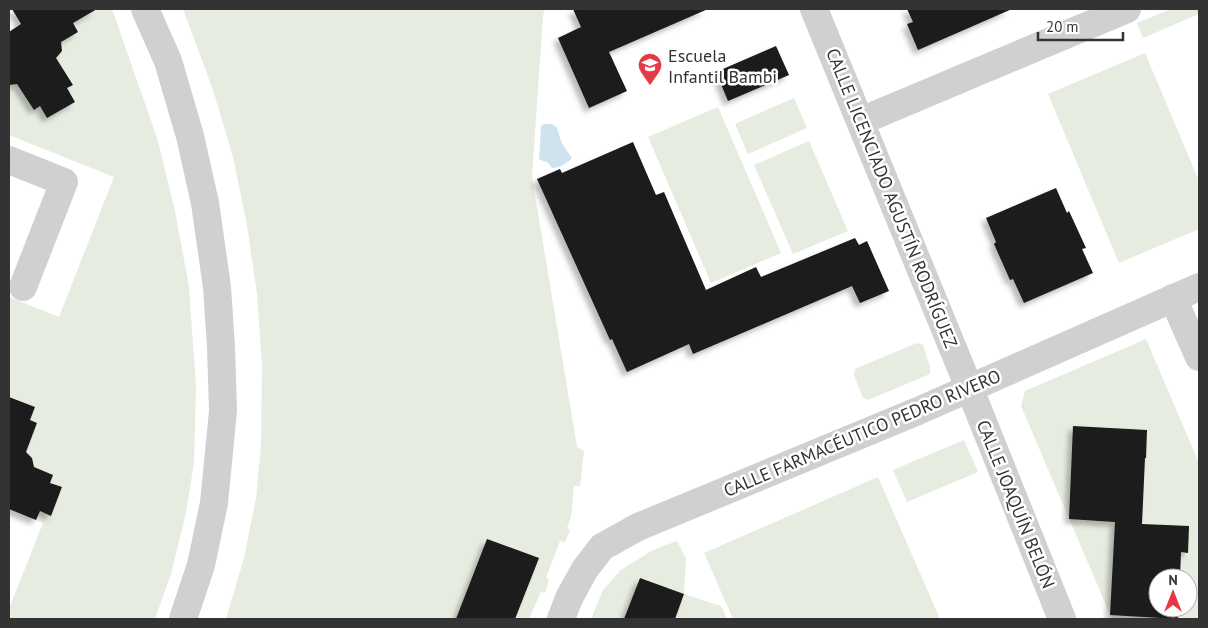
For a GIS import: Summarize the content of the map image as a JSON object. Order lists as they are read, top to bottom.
{
  "streets": {
    "street": ["CALLE LICENCIADO AGUSTÍN RODRÍGUEZ", "CALLE FARMACÉUTICO PEDRO RIVERO", "CALLE JOAQUÍN BELÓN"]
  },
  "crossings": [
    ["CALLE LICENCIADO AGUSTÍN RODRÍGUEZ", "CALLE FARMACÉUTICO PEDRO RIVERO"],
    ["CALLE LICENCIADO AGUSTÍN RODRÍGUEZ", "CALLE JOAQUÍN BELÓN"],
    ["CALLE FARMACÉUTICO PEDRO RIVERO", "CALLE JOAQUÍN BELÓN"]
  ],
  "places": {
    "school or university": ["Escuela Infantil Bambi"]
  },
  "scale_bar": "20 m",
  "north": "top"
}
